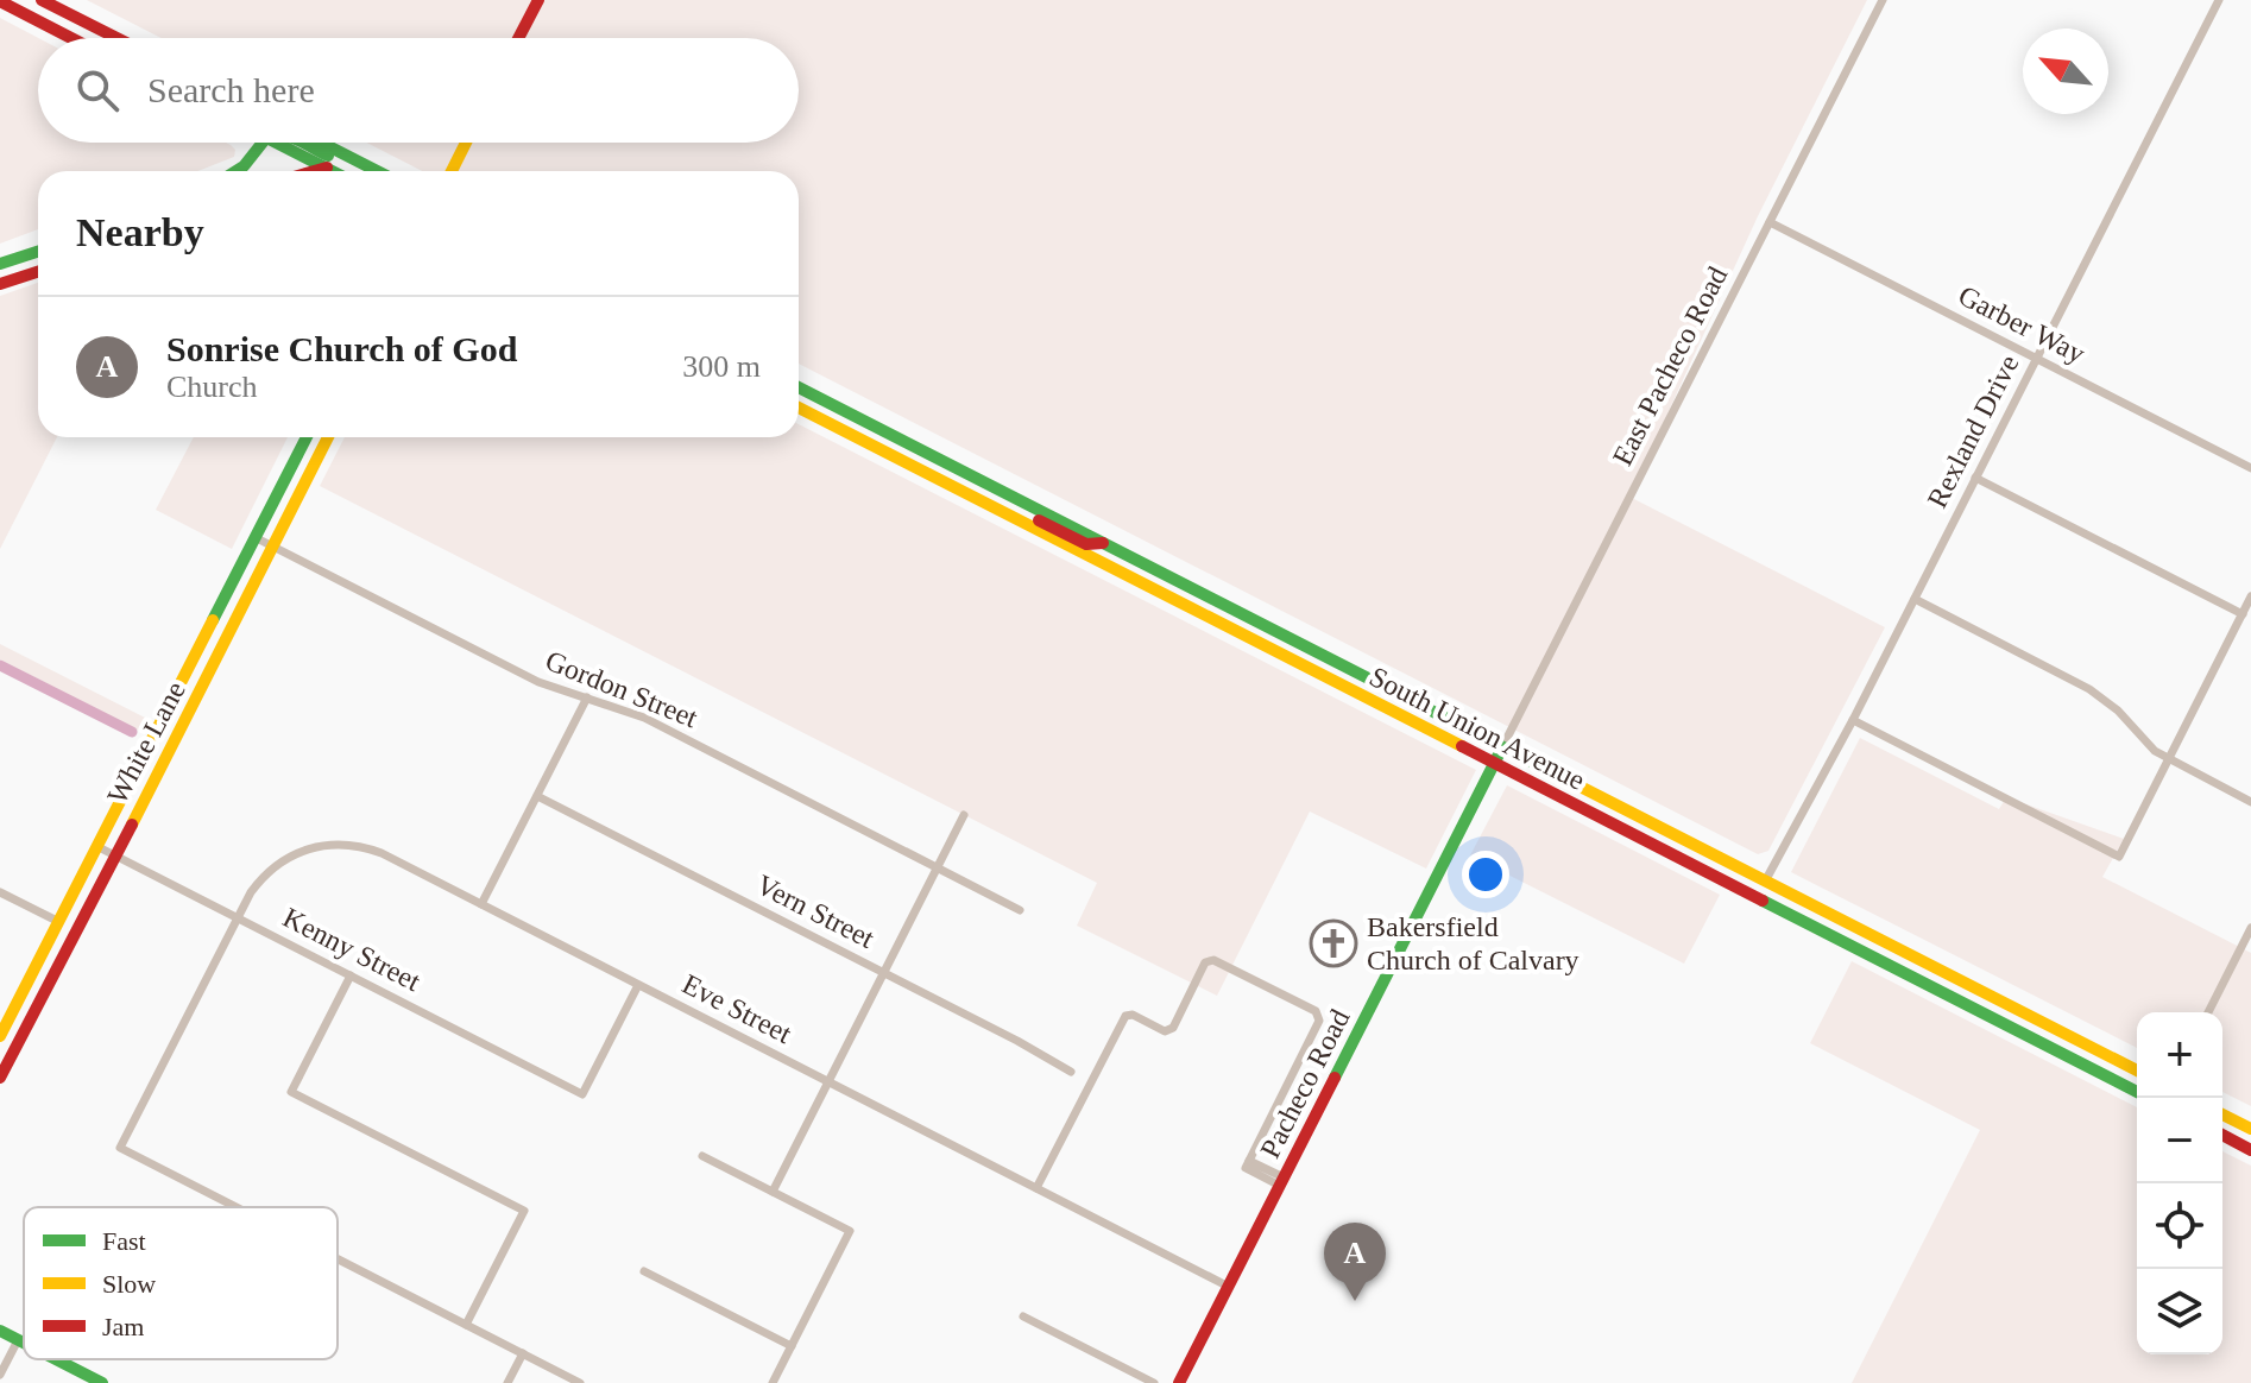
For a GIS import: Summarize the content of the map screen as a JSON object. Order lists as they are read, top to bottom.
{
  "streets": {
    "main road": ["South Union Avenue", "White Lane", "Pacheco Road"],
    "street": [
      "Garber Way",
      "East Pacheco Road",
      "Rexland Drive",
      "Gordon Street",
      "Vern Street",
      "Kenny Street",
      "Eve Street"
    ]
  },
  "crossings": [
    ["Garber Way", "East Pacheco Road"],
    ["Garber Way", "Rexland Drive"],
    ["East Pacheco Road", "South Union Avenue"],
    ["East Pacheco Road", "Pacheco Road"],
    ["Rexland Drive", "South Union Avenue"],
    ["Gordon Street", "White Lane"],
    ["South Union Avenue", "Pacheco Road"],
    ["White Lane", "Kenny Street"],
    ["Kenny Street", "Eve Street"],
    ["Eve Street", "Pacheco Road"]
  ],
  "places": {
    "church": ["Bakersfield Church of Calvary"]
  },
  "legend": ["Fast", "Slow", "Jam"],
  "north": "top left",
  "page": {
    "search": "Search here",
    "heading": "Nearby",
    "list": [
      {
        "mark": "A",
        "name": "Sonrise Church of God",
        "note": "Church",
        "value": "300 m"
      }
    ],
    "map_buttons": ["+", "−"],
    "pins": "A"
  }
}
